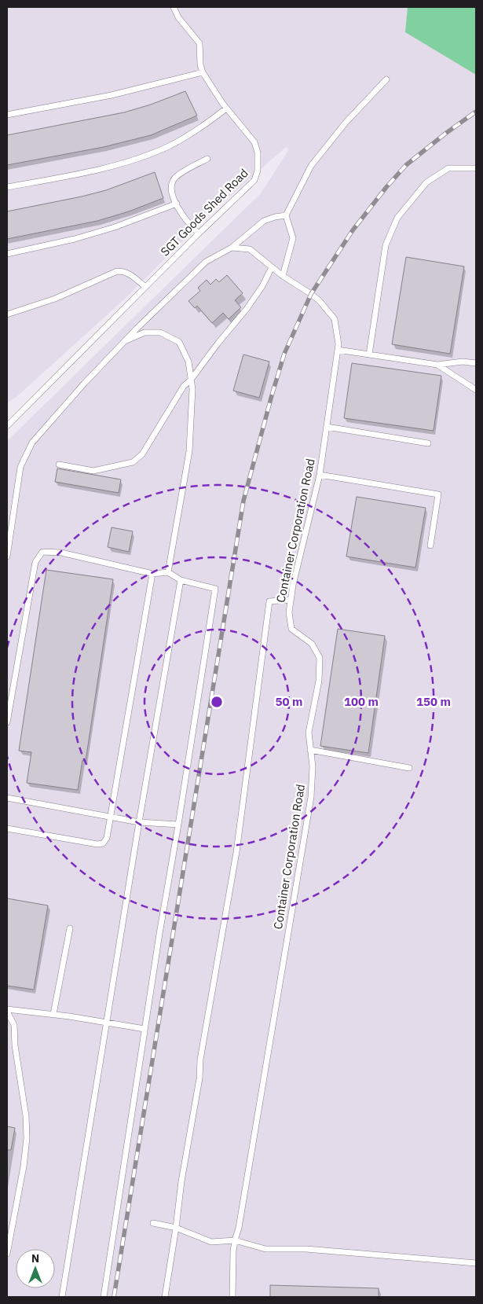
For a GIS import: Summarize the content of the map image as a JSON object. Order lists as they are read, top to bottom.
{
  "streets": {
    "lane": ["SGT Goods Shed Road", "Container Corporation Road"]
  },
  "north": "top",
  "rings": ["50 m", "100 m", "150 m"]
}
